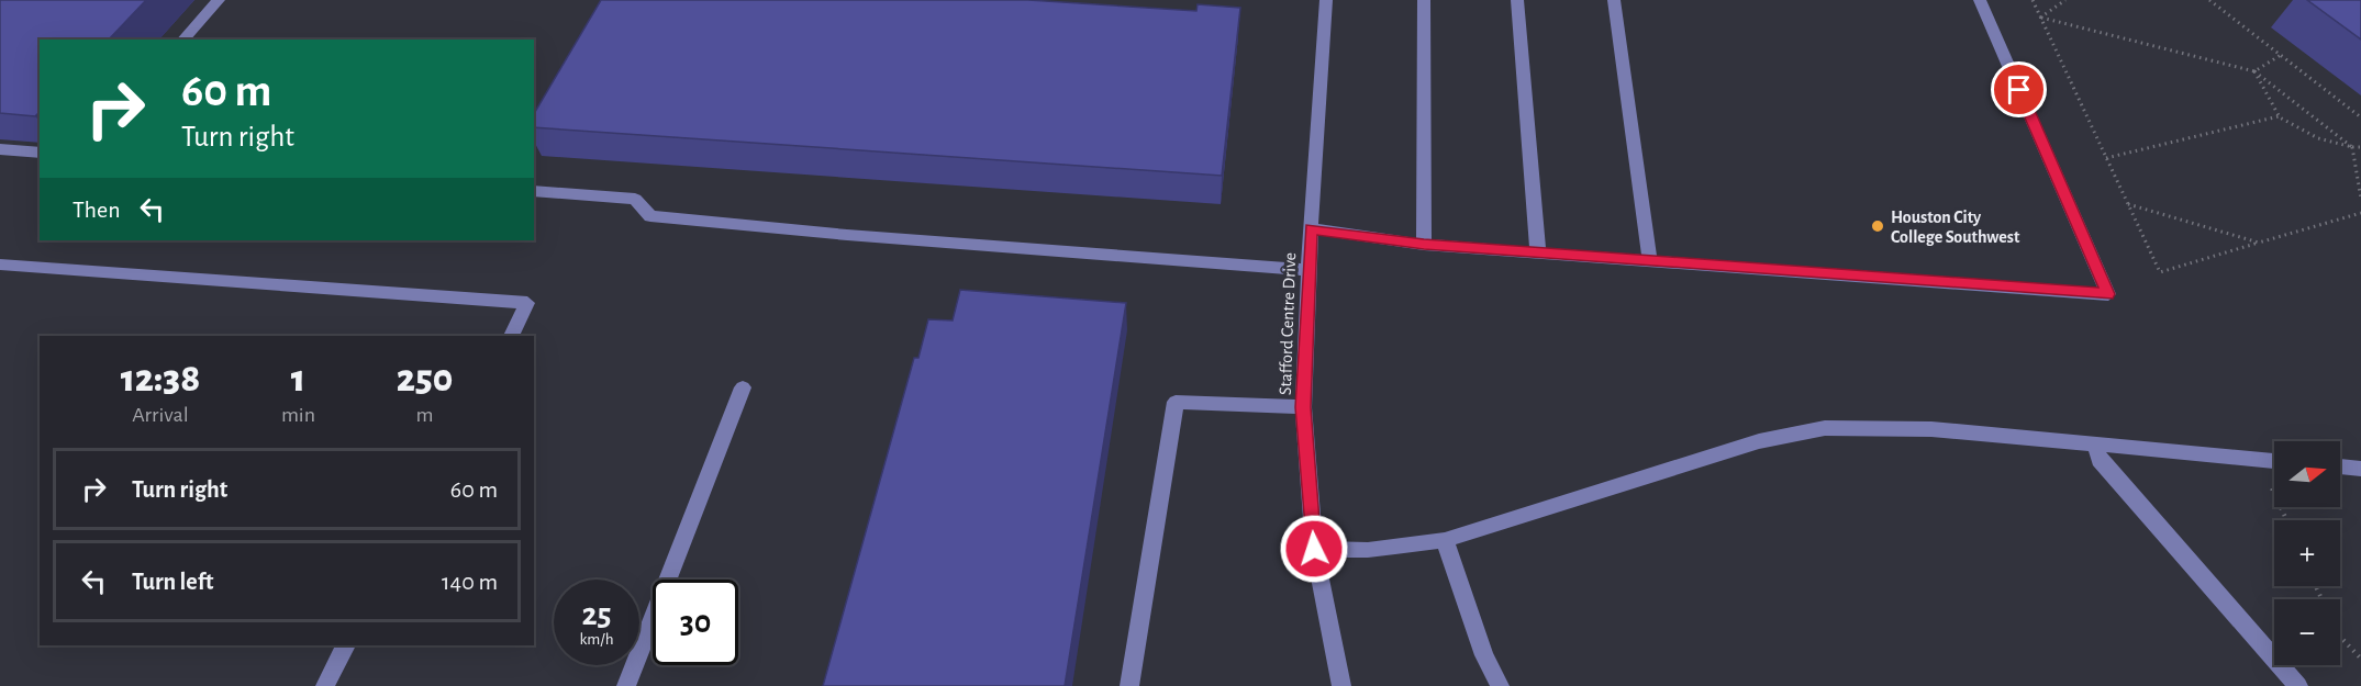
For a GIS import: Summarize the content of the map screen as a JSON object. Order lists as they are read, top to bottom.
{
  "streets": {
    "street": ["Stafford Centre Drive"]
  },
  "places": ["Houston City College Southwest"],
  "north": "right",
  "page": {
    "turn": ["60 m", "Turn right"],
    "then": "Then",
    "eta": [
      "12:38",
      "Arrival",
      "1",
      "min",
      "250",
      "m"
    ],
    "map_buttons": ["+", "−"],
    "list": [
      {
        "name": "Turn right",
        "value": "60 m"
      },
      {
        "name": "Turn left",
        "value": "140 m"
      }
    ],
    "speed": "25 km/h",
    "limit": "30"
  }
}
